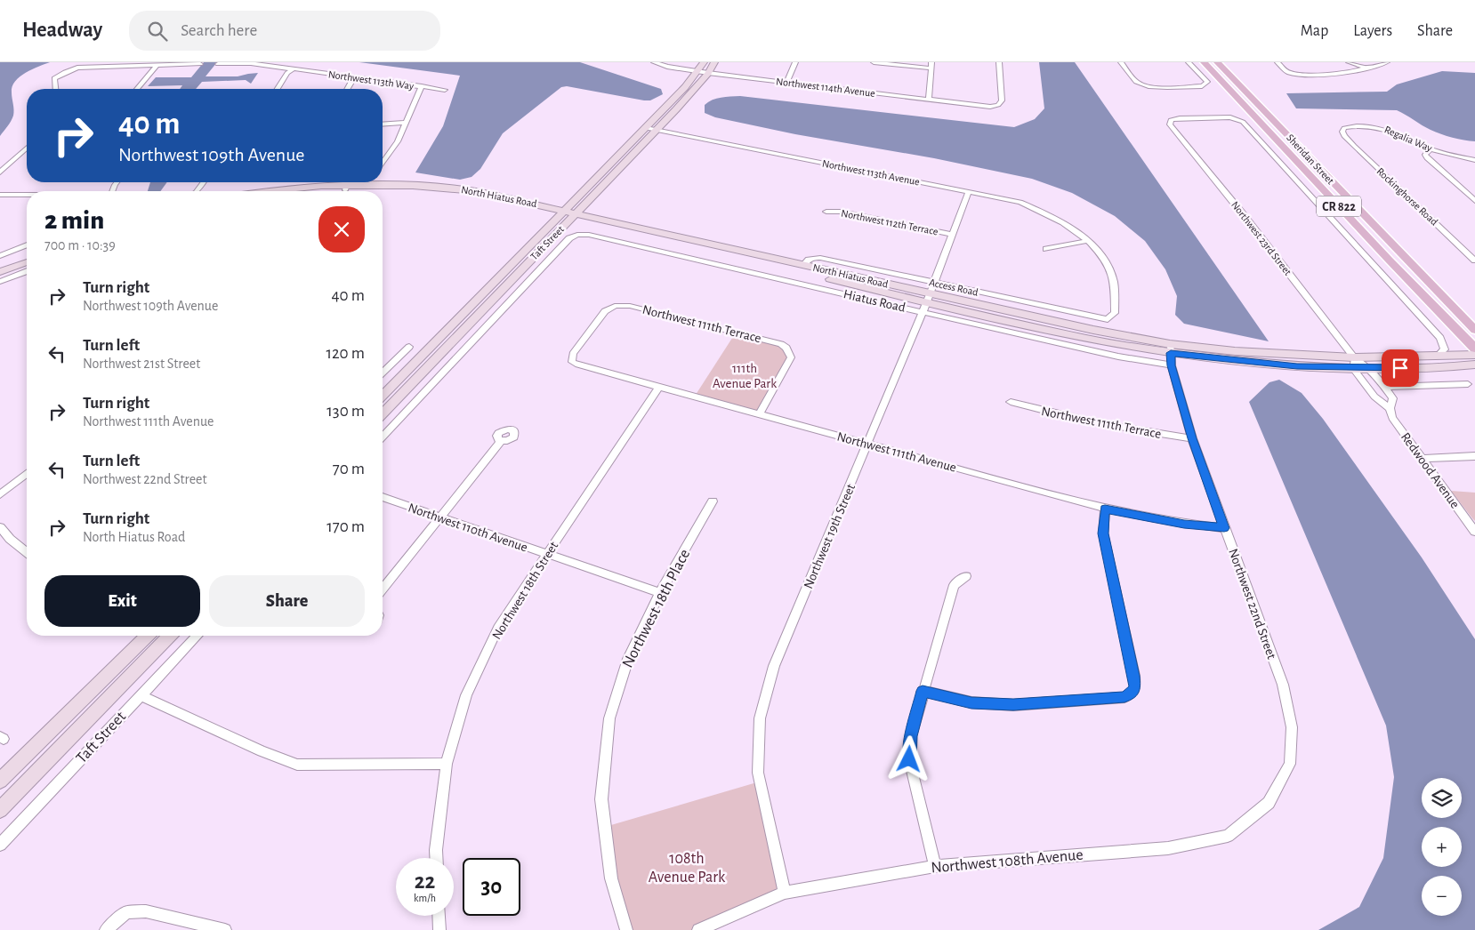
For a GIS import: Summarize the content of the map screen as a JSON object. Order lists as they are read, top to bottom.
{
  "streets": {
    "main road": [
      "Sheridan Street",
      "North Hiatus Road",
      "CR 822",
      "Taft Street"
    ],
    "street": [
      "Northwest 113th Way",
      "Northwest 114th Avenue",
      "Regalia Way",
      "Northwest 113th Avenue",
      "Rockinghorse Road",
      "Northwest 112th Terrace",
      "Northwest 23rd Street",
      "Access Road",
      "Hiatus Road",
      "Northwest 111th Terrace",
      "Northwest 111th Avenue",
      "Redwood Avenue",
      "Northwest 110th Avenue",
      "Northwest 19th Street",
      "Northwest 18th Street",
      "Northwest 22nd Street",
      "Northwest 18th Place",
      "Northwest 108th Avenue"
    ]
  },
  "crossings": [
    ["Northwest 114th Avenue", "Taft Street"],
    ["Regalia Way", "Rockinghorse Road"],
    ["Sheridan Street", "North Hiatus Road"],
    ["Sheridan Street", "Northwest 23rd Street"],
    ["Northwest 113th Avenue", "Taft Street"],
    ["Northwest 113th Avenue", "Access Road"],
    ["Northwest 113th Avenue", "Northwest 19th Street"],
    ["North Hiatus Road", "Northwest 23rd Street"],
    ["North Hiatus Road", "Taft Street"],
    ["North Hiatus Road", "Access Road"],
    ["North Hiatus Road", "Redwood Avenue"],
    ["North Hiatus Road", "Northwest 19th Street"],
    ["North Hiatus Road", "Northwest 22nd Street"],
    ["Northwest 112th Terrace", "Northwest 19th Street"],
    ["Northwest 23rd Street", "Redwood Avenue"],
    ["Taft Street", "Hiatus Road"],
    ["Access Road", "Northwest 19th Street"],
    ["Hiatus Road", "Northwest 19th Street"],
    ["Hiatus Road", "Northwest 22nd Street"],
    ["Northwest 111th Terrace", "Northwest 111th Avenue"],
    ["Northwest 111th Terrace", "Northwest 22nd Street"],
    ["Northwest 111th Avenue", "Northwest 19th Street"],
    ["Northwest 111th Avenue", "Northwest 18th Street"],
    ["Northwest 111th Avenue", "Northwest 22nd Street"],
    ["Northwest 110th Avenue", "Northwest 18th Street"],
    ["Northwest 110th Avenue", "Northwest 18th Place"],
    ["Northwest 19th Street", "Northwest 108th Avenue"],
    ["Northwest 22nd Street", "Northwest 108th Avenue"]
  ],
  "parks": ["111th Avenue Park", "108th Avenue Park"],
  "page": {
    "header": "Headway",
    "search": "Search here",
    "nav": ["Map", "Layers", "Share"],
    "turn": ["40 m", "Northwest 109th Avenue"],
    "heading": ["2 min", "700 m · 10:39"],
    "list": [
      {
        "name": "Turn right",
        "note": "Northwest 109th Avenue",
        "value": "40 m"
      },
      {
        "name": "Turn left",
        "note": "Northwest 21st Street",
        "value": "120 m"
      },
      {
        "name": "Turn right",
        "note": "Northwest 111th Avenue",
        "value": "130 m"
      },
      {
        "name": "Turn left",
        "note": "Northwest 22nd Street",
        "value": "70 m"
      },
      {
        "name": "Turn right",
        "note": "North Hiatus Road",
        "value": "170 m"
      }
    ],
    "buttons": ["Exit", "Share"],
    "map_buttons": ["+", "−"],
    "speed": "22 km/h",
    "limit": "30"
  }
}
